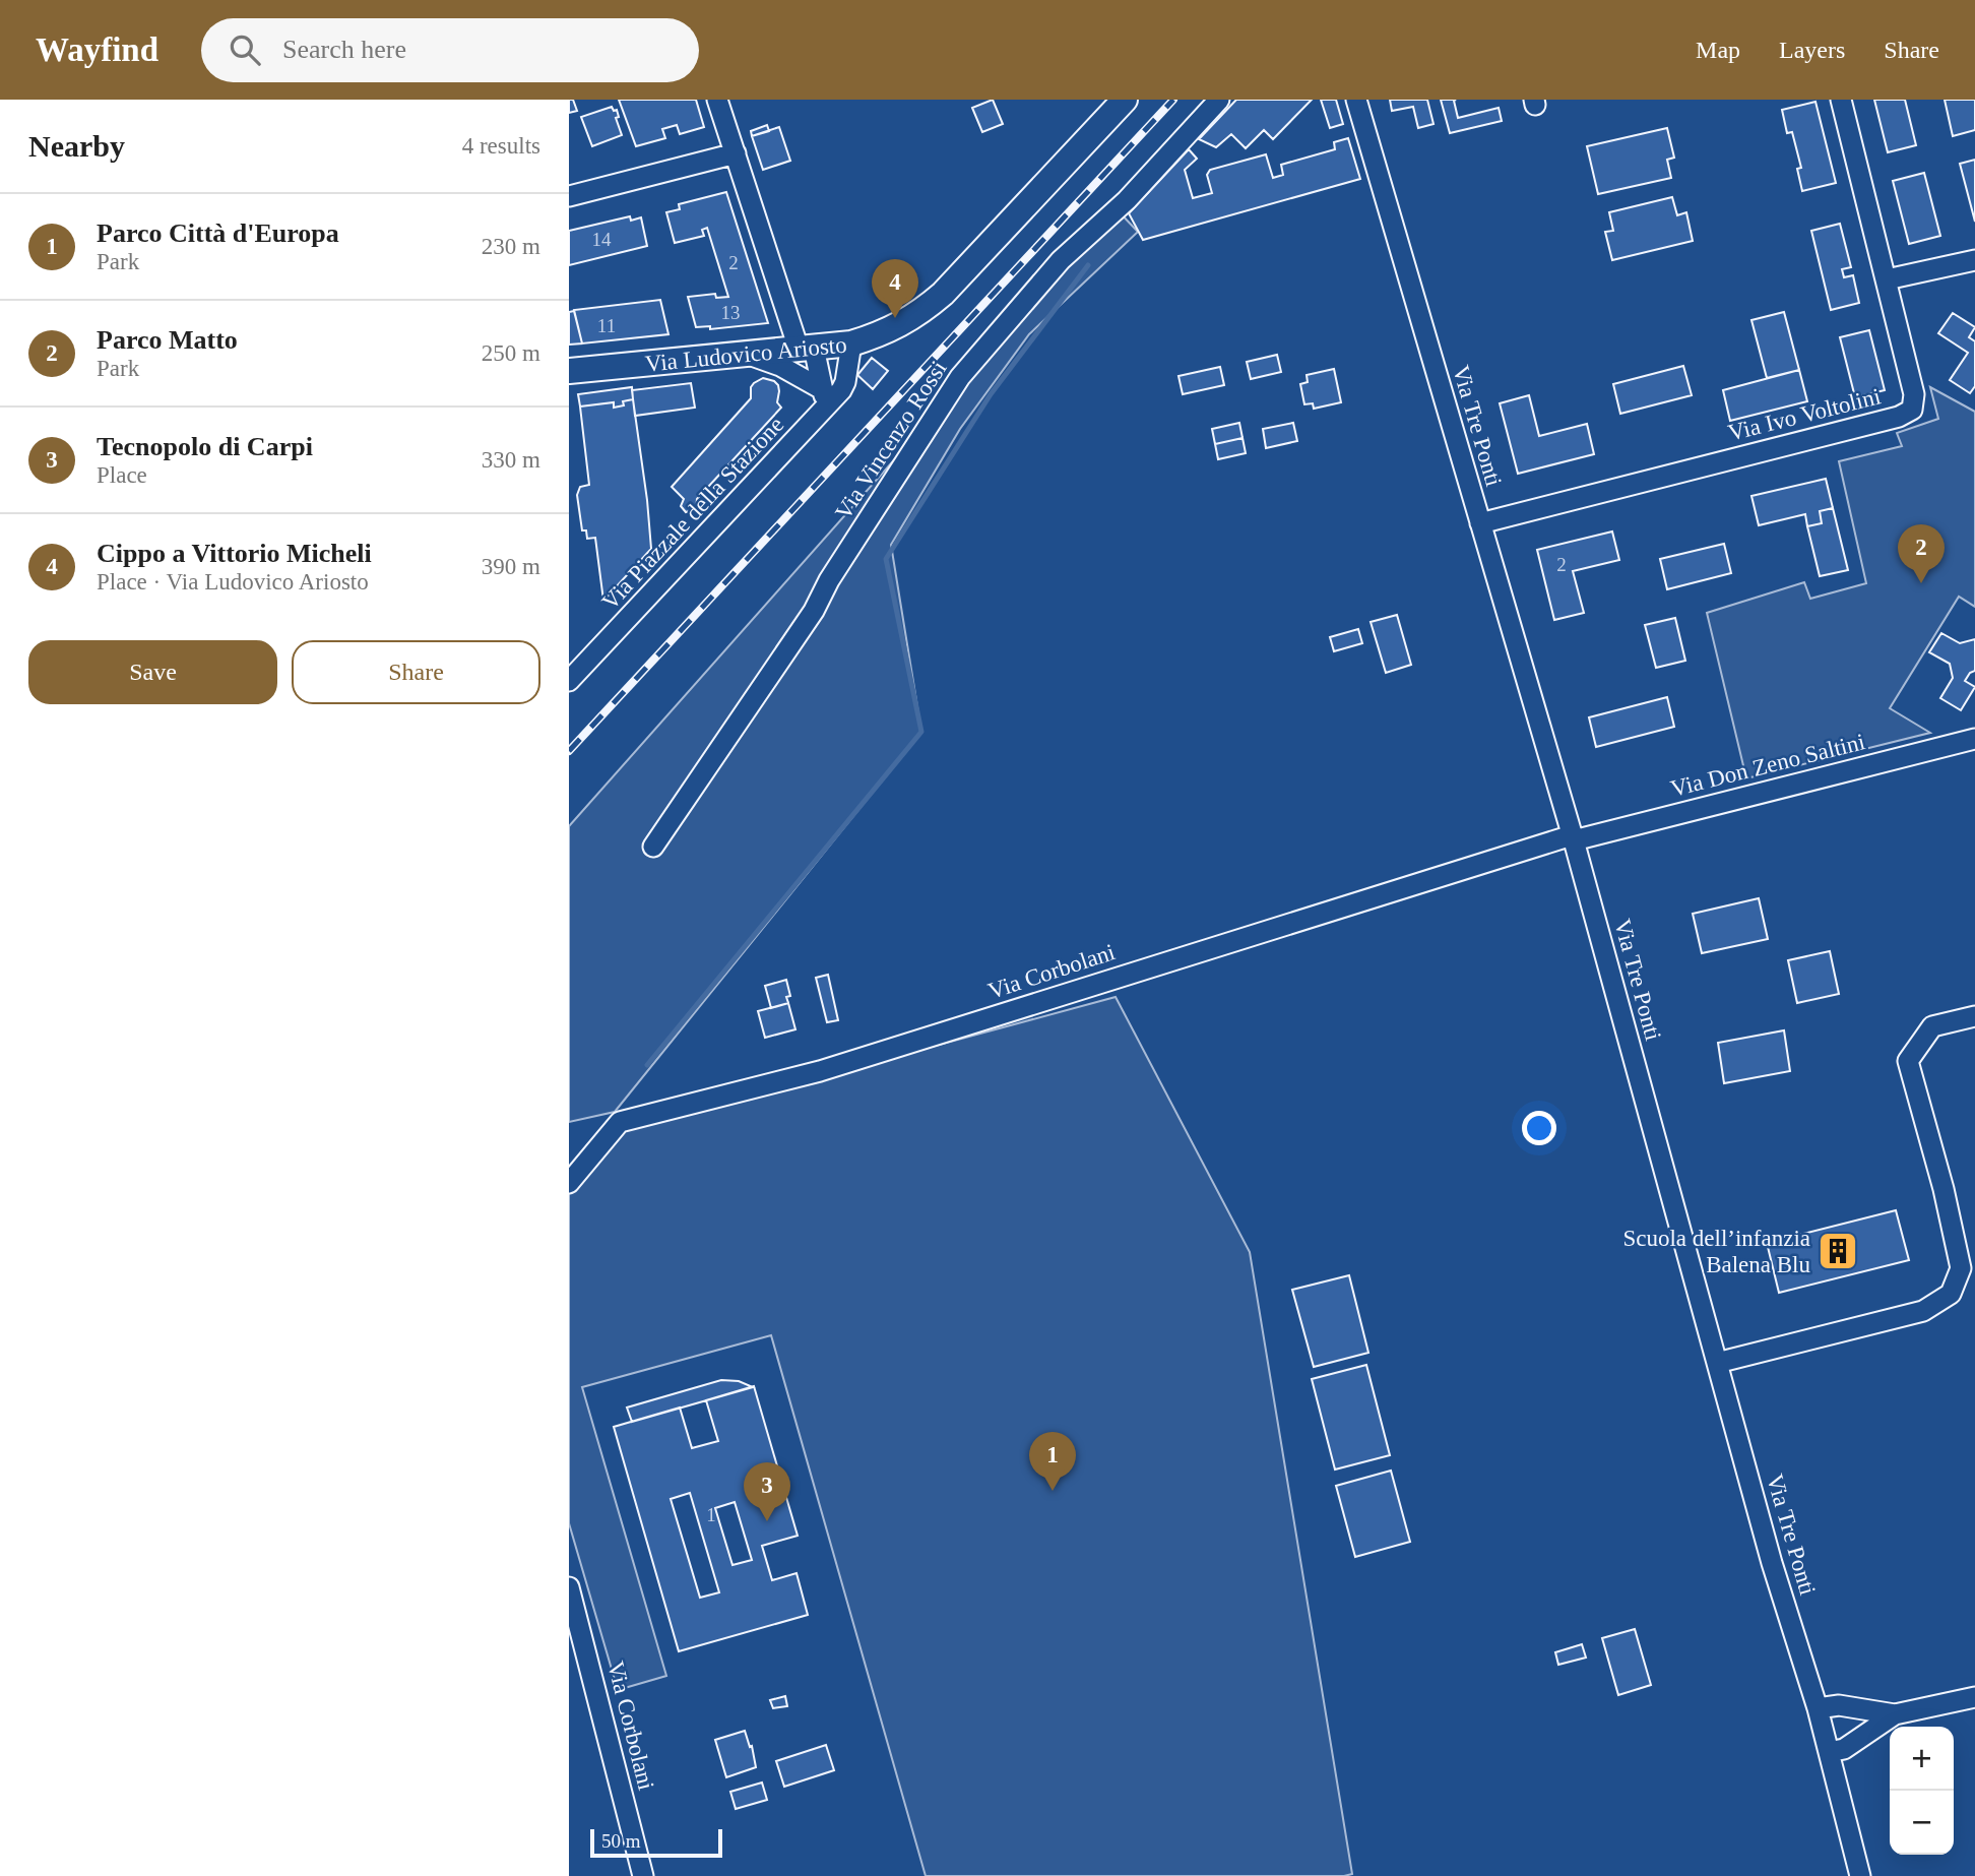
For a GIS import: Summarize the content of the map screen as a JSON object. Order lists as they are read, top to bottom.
{
  "streets": {
    "main road": ["Via Ludovico Ariosto"],
    "street": [
      "Via Ivo Voltolini",
      "Via Tre Ponti",
      "Via Vincenzo Rossi",
      "Via Piazzale della Stazione",
      "Via Don Zeno Saltini",
      "Via Corbolani"
    ]
  },
  "crossings": [
    ["Via Ludovico Ariosto", "Via Piazzale della Stazione"],
    ["Via Ivo Voltolini", "Via Tre Ponti"],
    ["Via Tre Ponti", "Via Don Zeno Saltini"],
    ["Via Tre Ponti", "Via Corbolani"],
    ["Via Don Zeno Saltini", "Via Corbolani"]
  ],
  "places": {
    "building": ["Scuola dell’infanzia Balena Blu"]
  },
  "house_numbers": [
    "14",
    "2",
    "13",
    "11",
    "2",
    "1"
  ],
  "scale_bar": "50 m",
  "page": {
    "header": "Wayfind",
    "search": "Search here",
    "nav": ["Map", "Layers", "Share"],
    "heading": ["Nearby", "4 results"],
    "list": [
      {
        "mark": "1",
        "name": "Parco Città d'Europa",
        "note": "Park",
        "value": "230 m"
      },
      {
        "mark": "2",
        "name": "Parco Matto",
        "note": "Park",
        "value": "250 m"
      },
      {
        "mark": "3",
        "name": "Tecnopolo di Carpi",
        "note": "Place",
        "value": "330 m"
      },
      {
        "mark": "4",
        "name": "Cippo a Vittorio Micheli",
        "note": "Place · Via Ludovico Ariosto",
        "value": "390 m"
      }
    ],
    "pins": [
      "4",
      "2",
      "1",
      "3"
    ],
    "buttons": ["Save", "Share"],
    "map_buttons": ["+", "−"],
    "scale": "50 m"
  }
}
